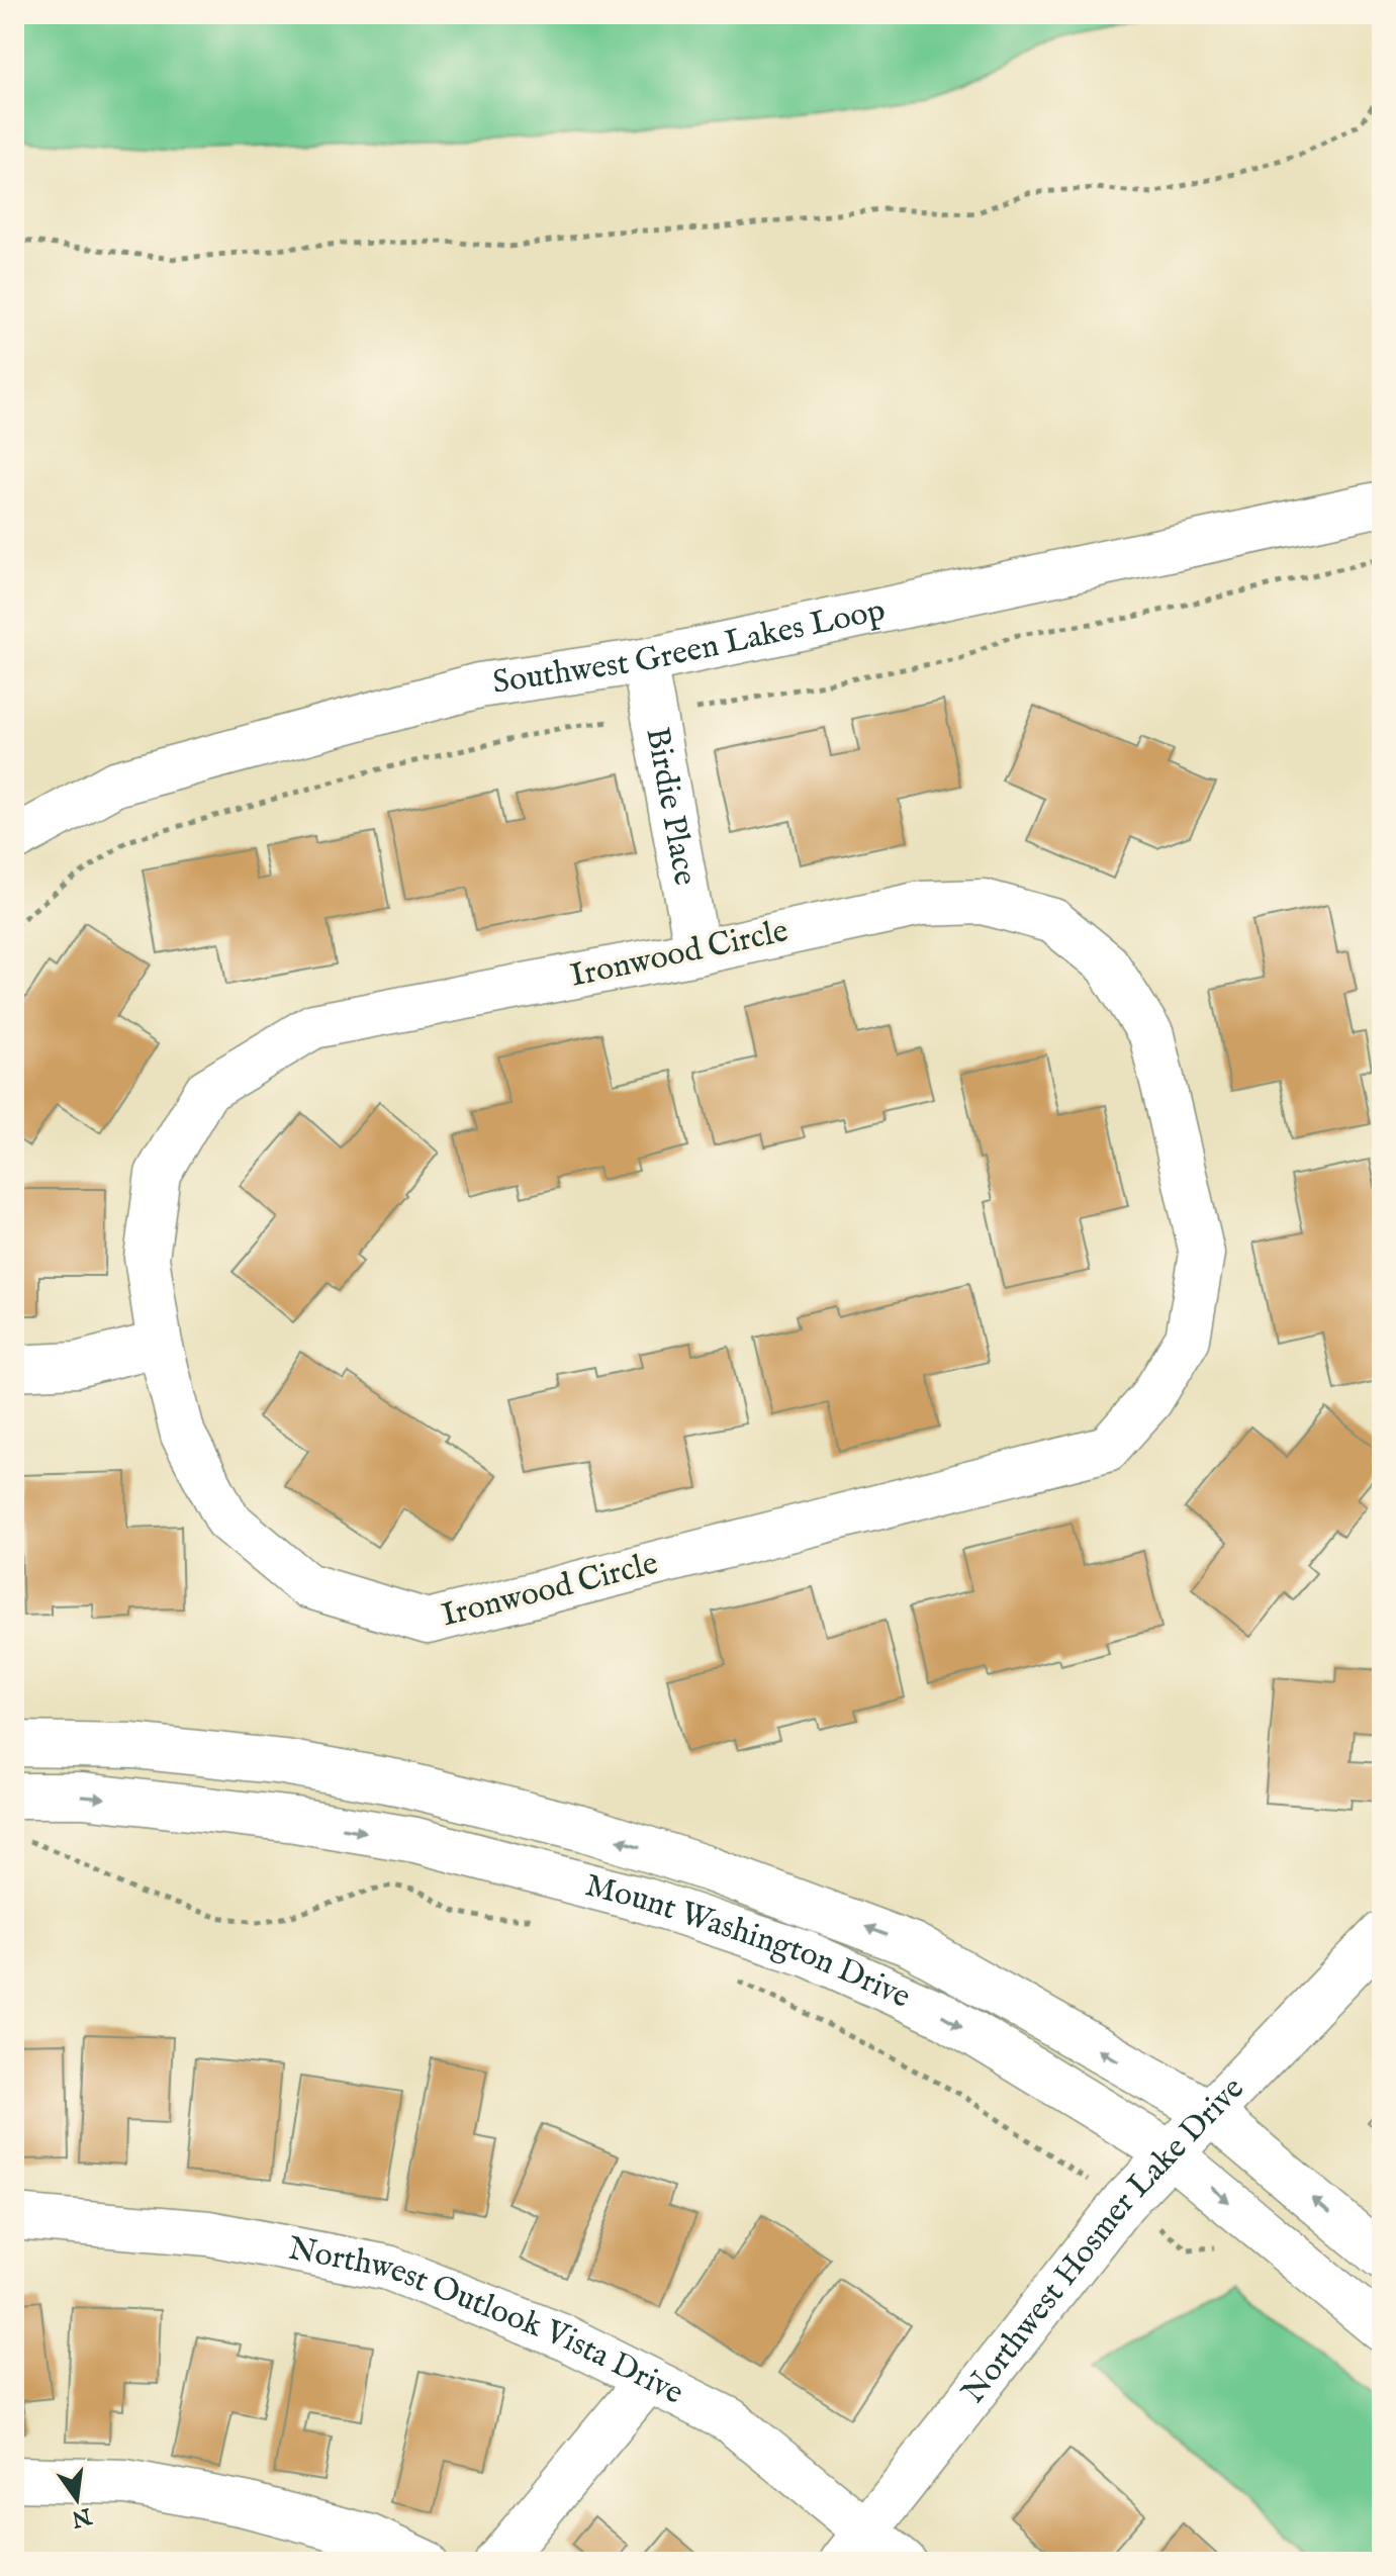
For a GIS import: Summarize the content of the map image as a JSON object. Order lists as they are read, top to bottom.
{
  "streets": {
    "street": [
      "Southwest Green Lakes Loop",
      "Birdie Place",
      "Ironwood Circle",
      "Mount Washington Drive",
      "Northwest Hosmer Lake Drive",
      "Northwest Outlook Vista Drive"
    ]
  },
  "crossings": [
    ["Southwest Green Lakes Loop", "Birdie Place"],
    ["Birdie Place", "Ironwood Circle"],
    ["Mount Washington Drive", "Northwest Hosmer Lake Drive"],
    ["Northwest Hosmer Lake Drive", "Northwest Outlook Vista Drive"]
  ],
  "north": "bottom"
}
